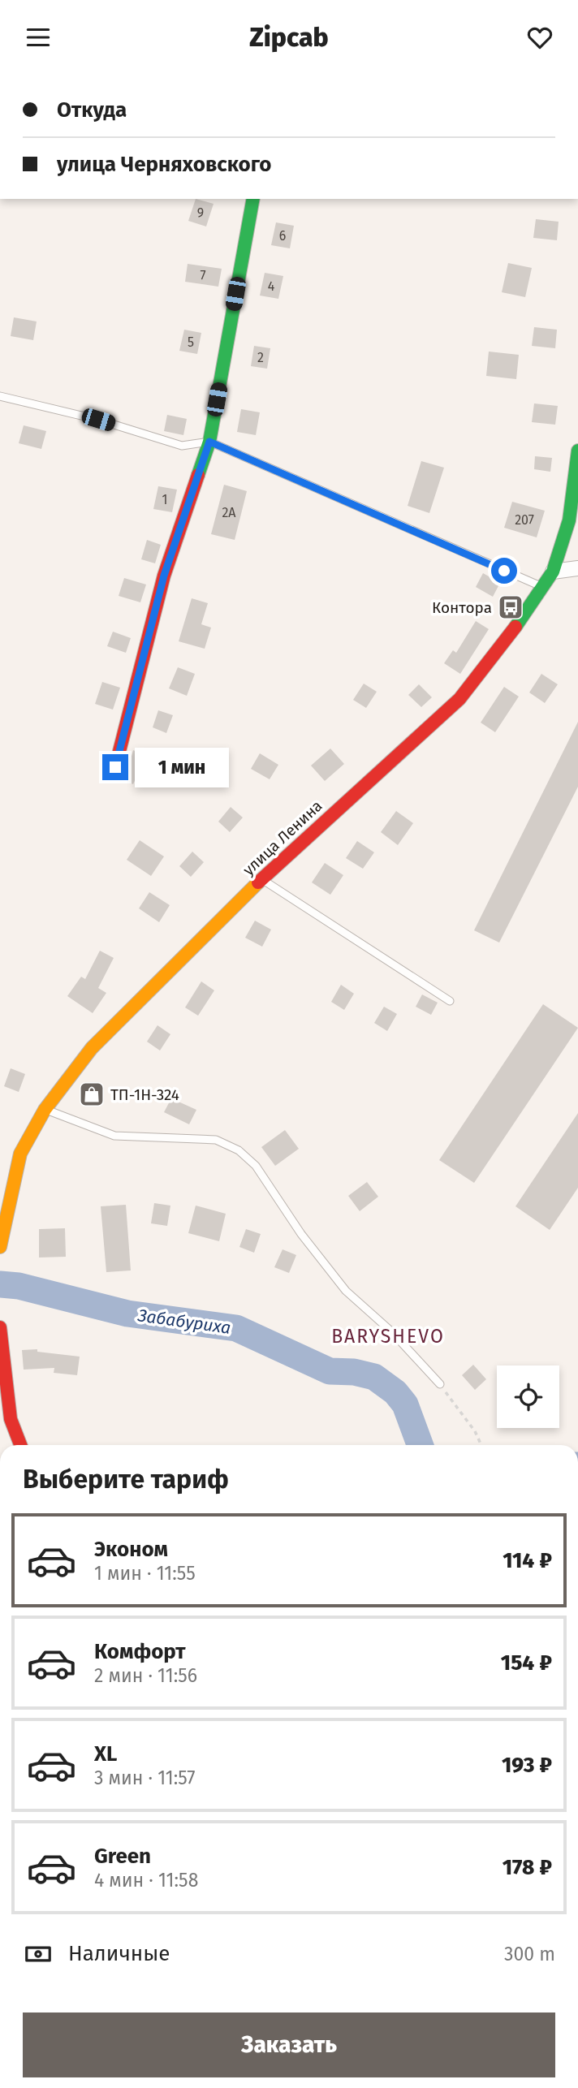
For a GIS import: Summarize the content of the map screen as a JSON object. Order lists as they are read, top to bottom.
{
  "streets": {
    "main road": ["улица Ленина"]
  },
  "districts": ["BARYSHEVO"],
  "water": ["Забабуриха"],
  "places": {
    "bus stop": ["Контора"],
    "shop": ["ТП-1Н-324"]
  },
  "house_numbers": [
    "9",
    "6",
    "7",
    "4",
    "5",
    "2",
    "1",
    "2А",
    "207"
  ],
  "page": {
    "header": "Zipcab",
    "banner": ["Откуда", "улица Черняховского"],
    "bubble": "1 мин",
    "heading": "Выберите тариф",
    "list": [
      {
        "name": "Эконом",
        "note": "1 мин · 11:55",
        "value": "114 ₽"
      },
      {
        "name": "Комфорт",
        "note": "2 мин · 11:56",
        "value": "154 ₽"
      },
      {
        "name": "XL",
        "note": "3 мин · 11:57",
        "value": "193 ₽"
      },
      {
        "name": "Green",
        "note": "4 мин · 11:58",
        "value": "178 ₽"
      }
    ],
    "pay": ["Наличные", "300 m"],
    "buttons": "Заказать"
  }
}
